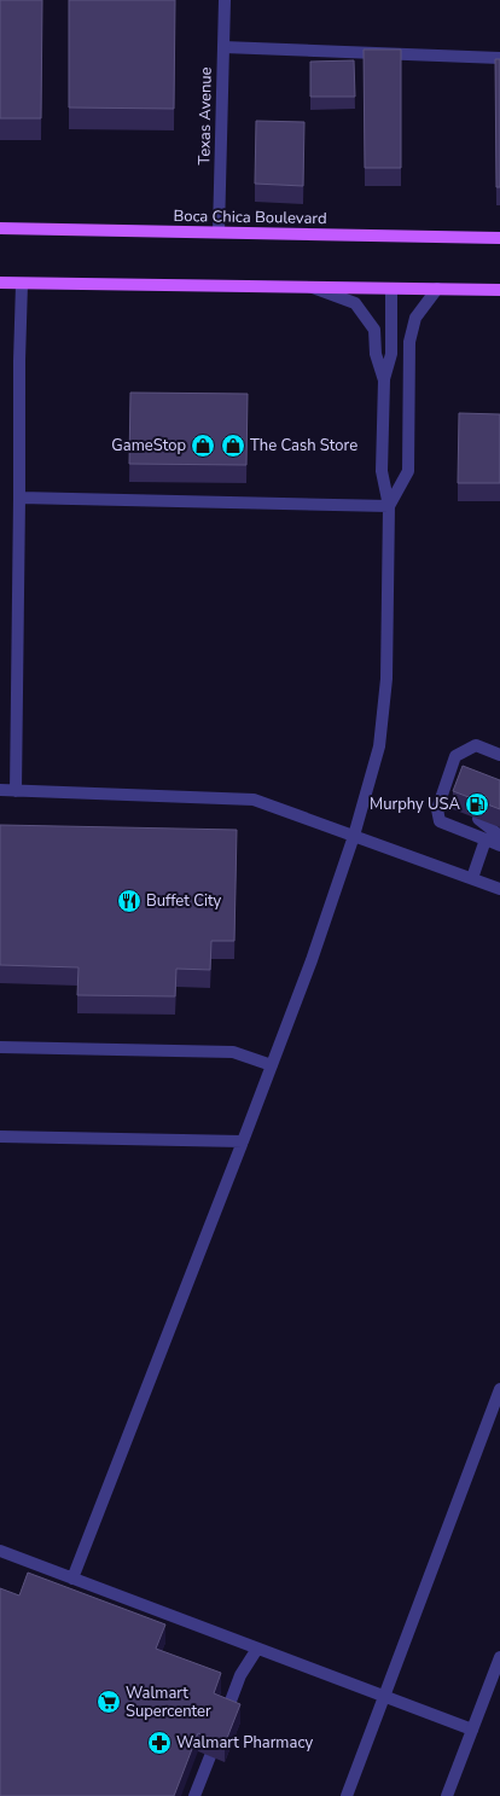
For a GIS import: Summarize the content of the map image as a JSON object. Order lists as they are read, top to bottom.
{
  "streets": {
    "main road": ["Boca Chica Boulevard"],
    "street": ["Texas Avenue"]
  },
  "crossings": [
    ["Texas Avenue", "Boca Chica Boulevard"]
  ],
  "places": {
    "shop": ["GameStop", "The Cash Store"],
    "fuel station": ["Murphy USA"],
    "restaurant": ["Buffet City"],
    "supermarket": ["Walmart Supercenter"],
    "pharmacy": ["Walmart Pharmacy"]
  }
}
